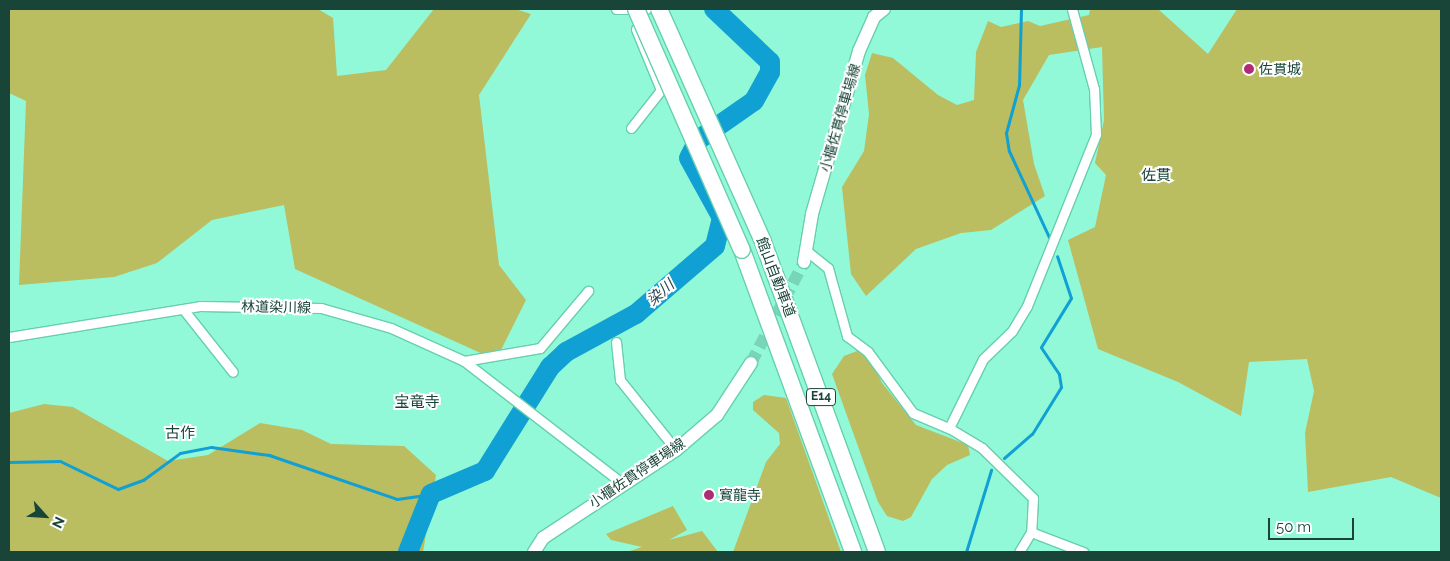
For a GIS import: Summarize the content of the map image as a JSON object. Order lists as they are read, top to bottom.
{
  "streets": {
    "highway": ["館山自動車道", "E14"],
    "main road": ["小櫃佐貫停車場線"],
    "street": ["林道染川線"]
  },
  "crossings": [
    ["小櫃佐貫停車場線", "林道染川線"]
  ],
  "districts": ["佐貫", "宝竜寺", "古作"],
  "water": ["染川"],
  "places": ["佐貫城", "寳龍寺"],
  "scale_bar": "50 m",
  "north": "bottom right"
}
